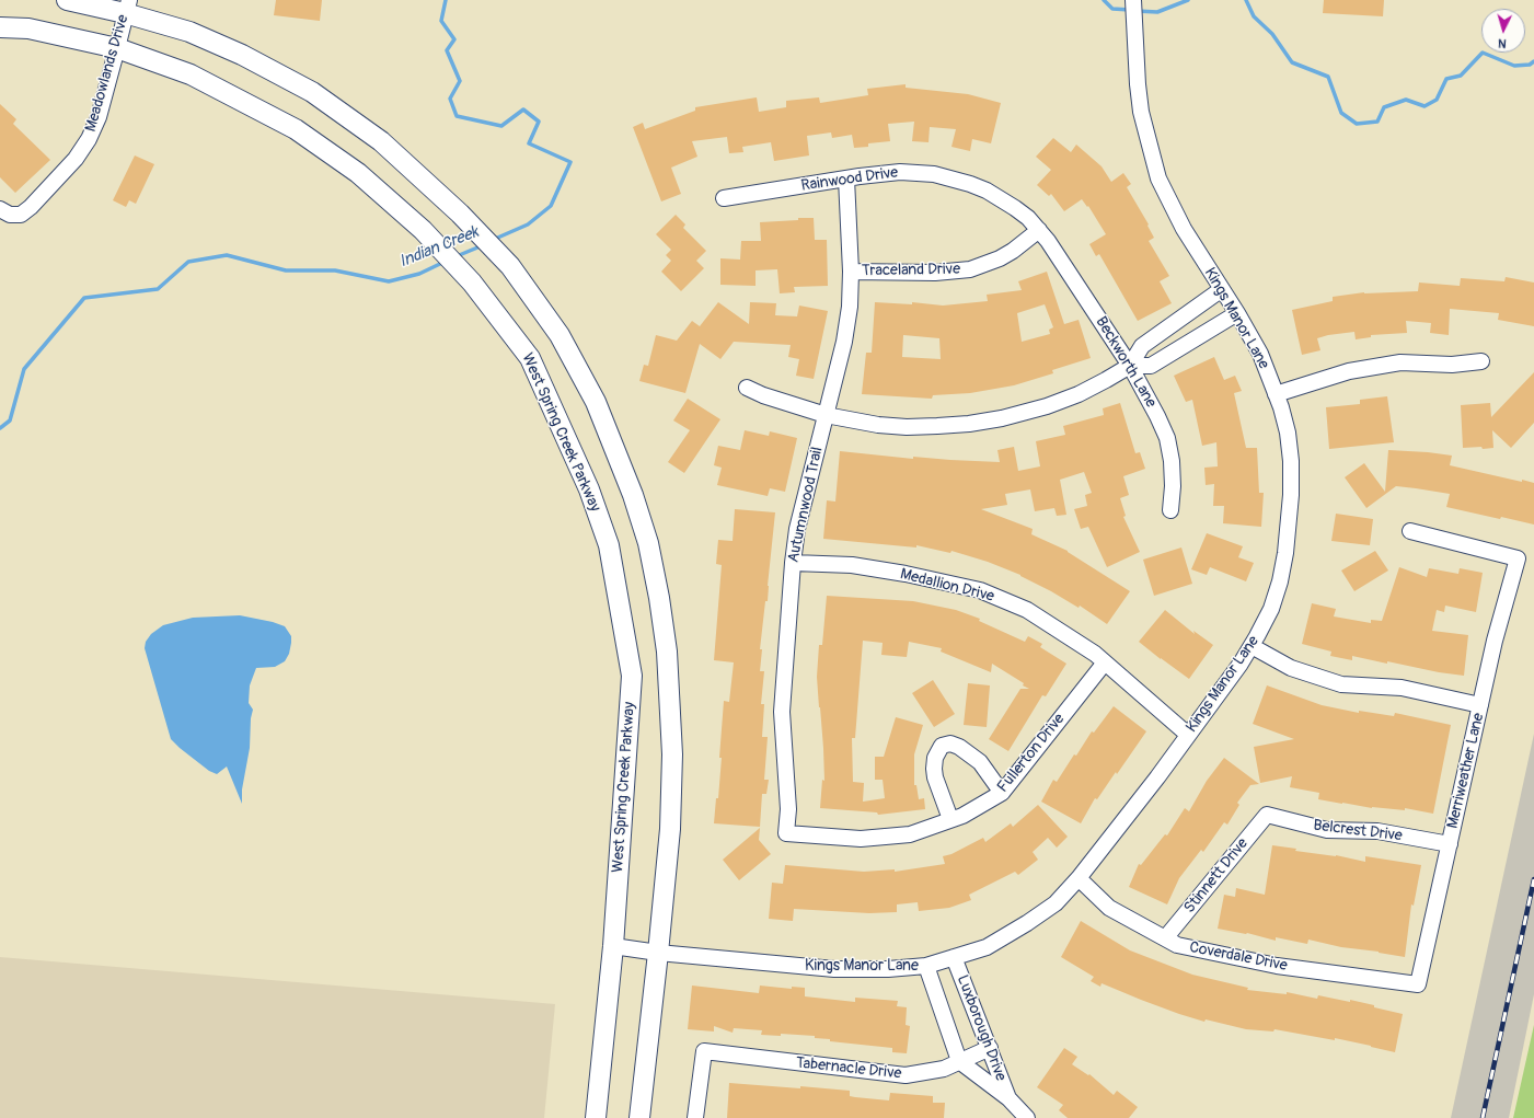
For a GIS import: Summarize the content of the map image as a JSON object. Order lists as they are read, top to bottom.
{
  "streets": {
    "main road": ["West Spring Creek Parkway"],
    "street": [
      "Meadowlands Drive",
      "Rainwood Drive",
      "Traceland Drive",
      "Kings Manor Lane",
      "Beckworth Lane",
      "Autumnwood Trail",
      "Medallion Drive",
      "Fullerton Drive",
      "Merriweather Lane",
      "Belcrest Drive",
      "Stinnett Drive",
      "Coverdale Drive",
      "Luxborough Drive",
      "Tabernacle Drive"
    ]
  },
  "crossings": [
    ["Meadowlands Drive", "West Spring Creek Parkway"],
    ["Rainwood Drive", "Traceland Drive"],
    ["Rainwood Drive", "Beckworth Lane"],
    ["Rainwood Drive", "Autumnwood Trail"],
    ["Traceland Drive", "Beckworth Lane"],
    ["Traceland Drive", "Autumnwood Trail"],
    ["Kings Manor Lane", "West Spring Creek Parkway"],
    ["Kings Manor Lane", "Medallion Drive"],
    ["Kings Manor Lane", "Coverdale Drive"],
    ["Kings Manor Lane", "Luxborough Drive"],
    ["Autumnwood Trail", "Medallion Drive"],
    ["Autumnwood Trail", "Fullerton Drive"],
    ["Medallion Drive", "Fullerton Drive"],
    ["Merriweather Lane", "Belcrest Drive"],
    ["Merriweather Lane", "Coverdale Drive"],
    ["Belcrest Drive", "Stinnett Drive"],
    ["Stinnett Drive", "Coverdale Drive"],
    ["Luxborough Drive", "Tabernacle Drive"]
  ],
  "water": ["Indian Creek"],
  "north": "bottom"
}
